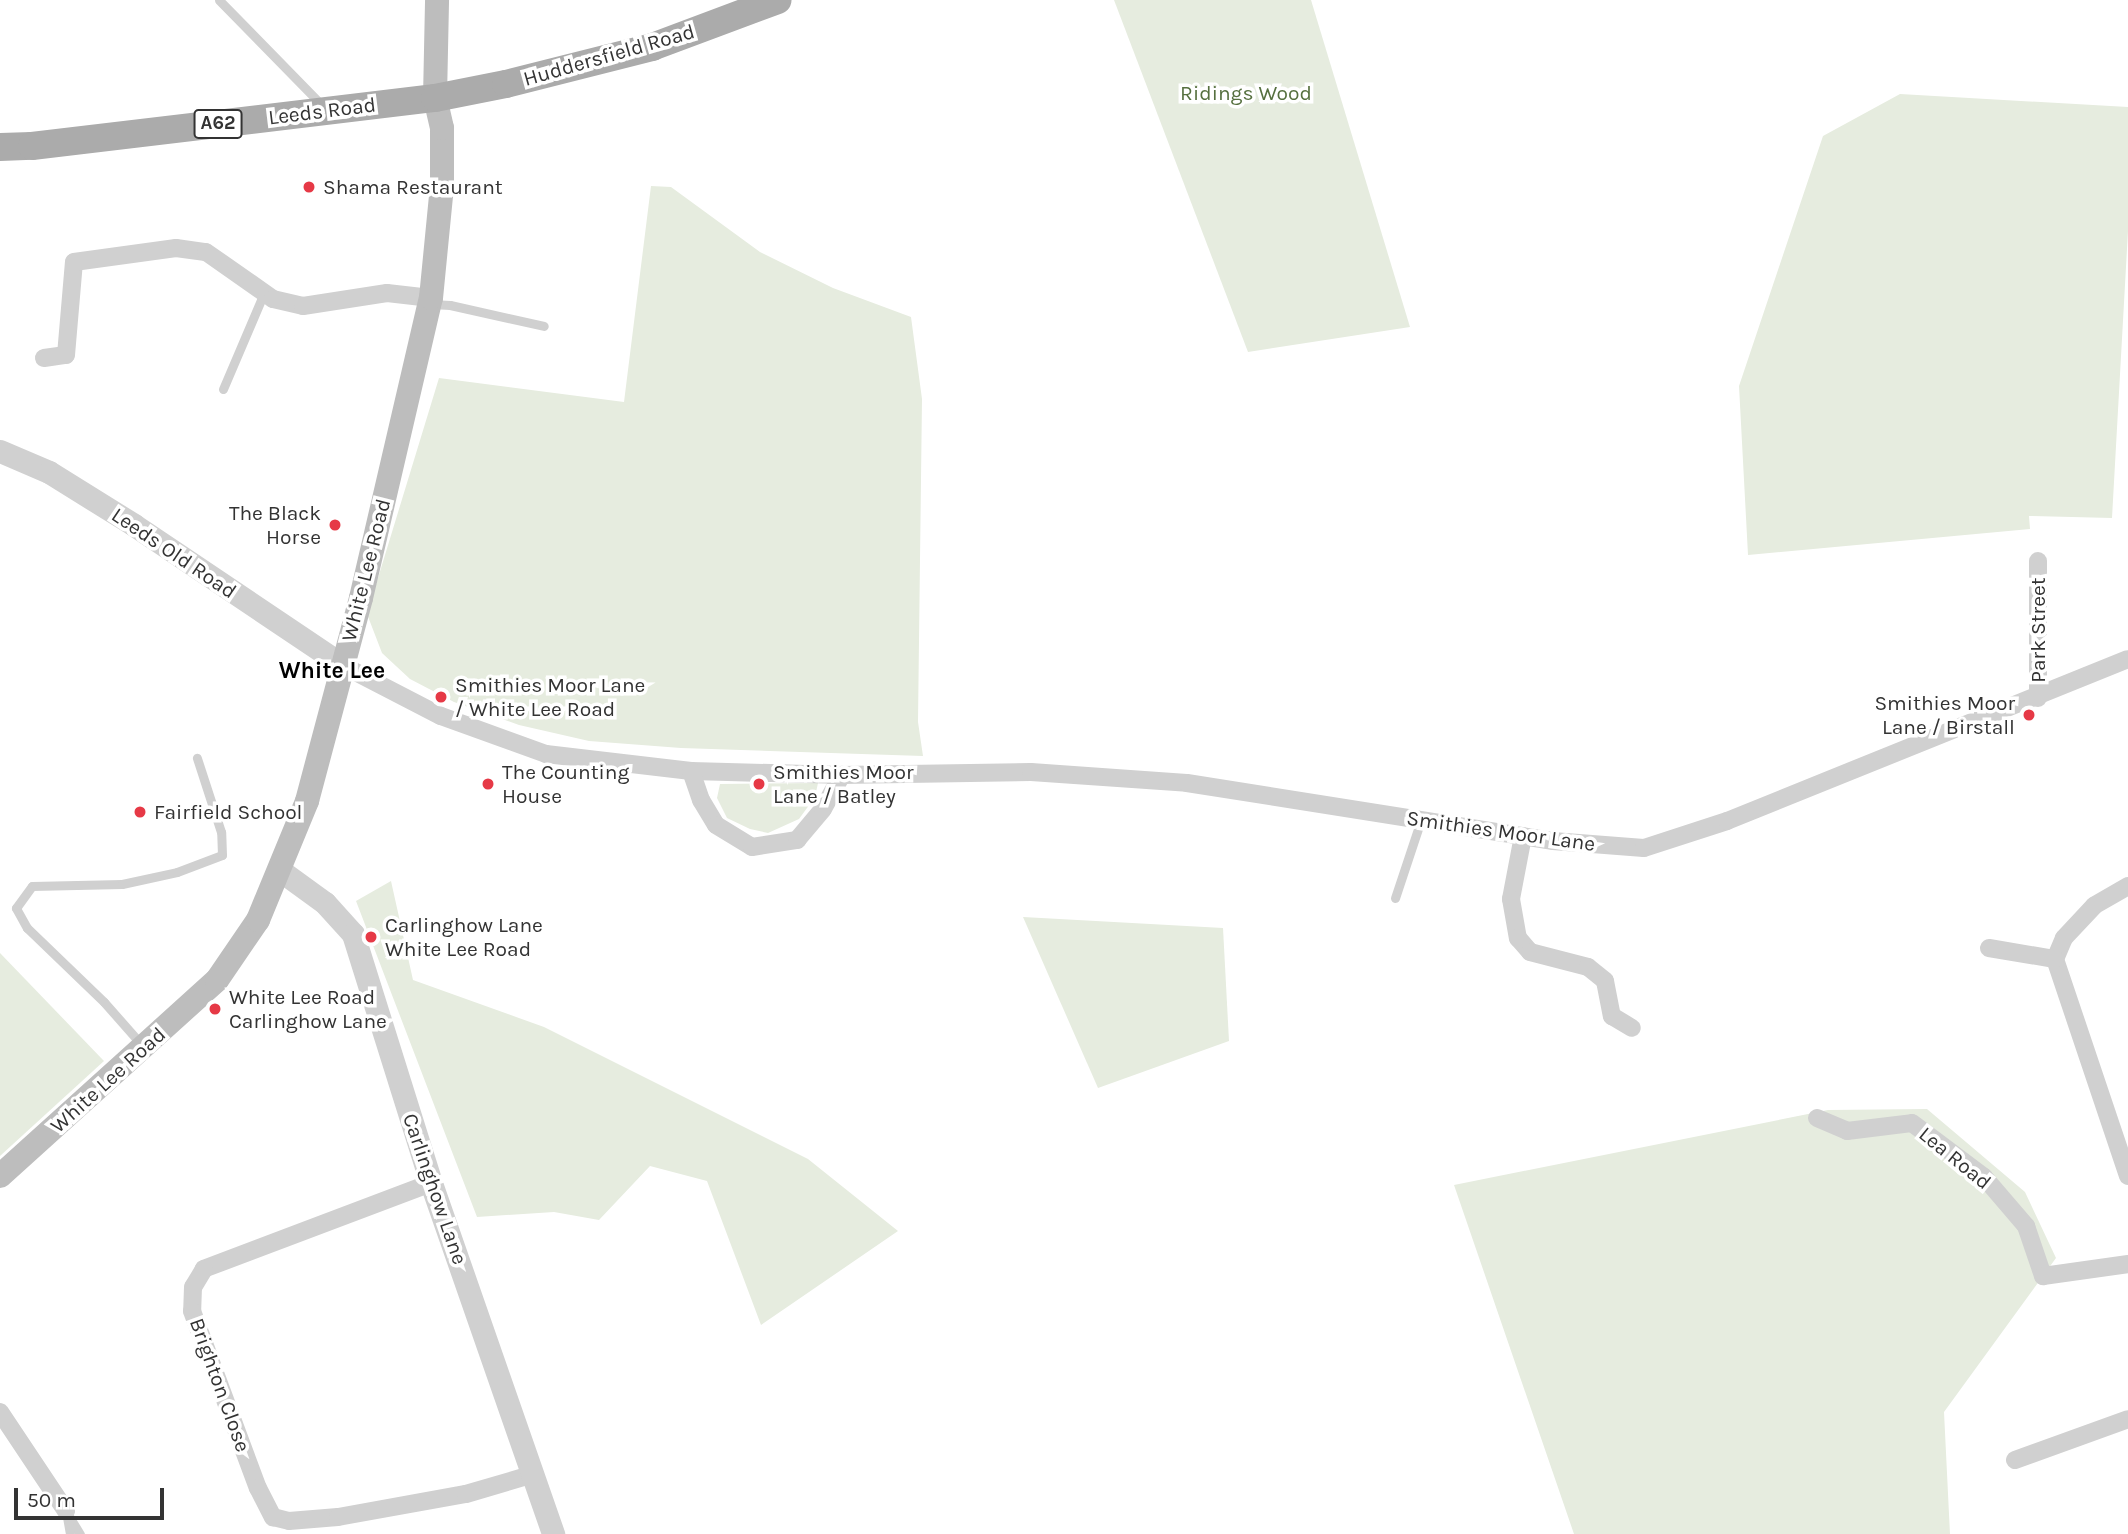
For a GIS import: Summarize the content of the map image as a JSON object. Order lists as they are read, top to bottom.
{
  "streets": {
    "main road": [
      "Huddersfield Road",
      "Leeds Road",
      "A62",
      "White Lee Road"
    ],
    "street": [
      "Leeds Old Road",
      "Park Street",
      "Smithies Moor Lane",
      "Lea Road",
      "Carlinghow Lane",
      "Brighton Close"
    ]
  },
  "crossings": [
    ["Huddersfield Road", "Leeds Road"],
    ["Huddersfield Road", "White Lee Road"],
    ["Leeds Road", "White Lee Road"],
    ["Leeds Old Road", "White Lee Road"],
    ["Leeds Old Road", "Smithies Moor Lane"],
    ["White Lee Road", "Smithies Moor Lane"],
    ["White Lee Road", "Carlinghow Lane"],
    ["Park Street", "Smithies Moor Lane"],
    ["Carlinghow Lane", "Brighton Close"]
  ],
  "districts": ["White Lee"],
  "parks": ["Ridings Wood"],
  "places": [
    "Shama Restaurant",
    "The Black Horse",
    "Smithies Moor Lane / White Lee Road",
    "Smithies Moor Lane / Birstall",
    "The Counting House",
    "Smithies Moor Lane / Batley",
    "Fairfield School",
    "Carlinghow Lane White Lee Road",
    "White Lee Road Carlinghow Lane"
  ],
  "scale_bar": "50 m"
}
